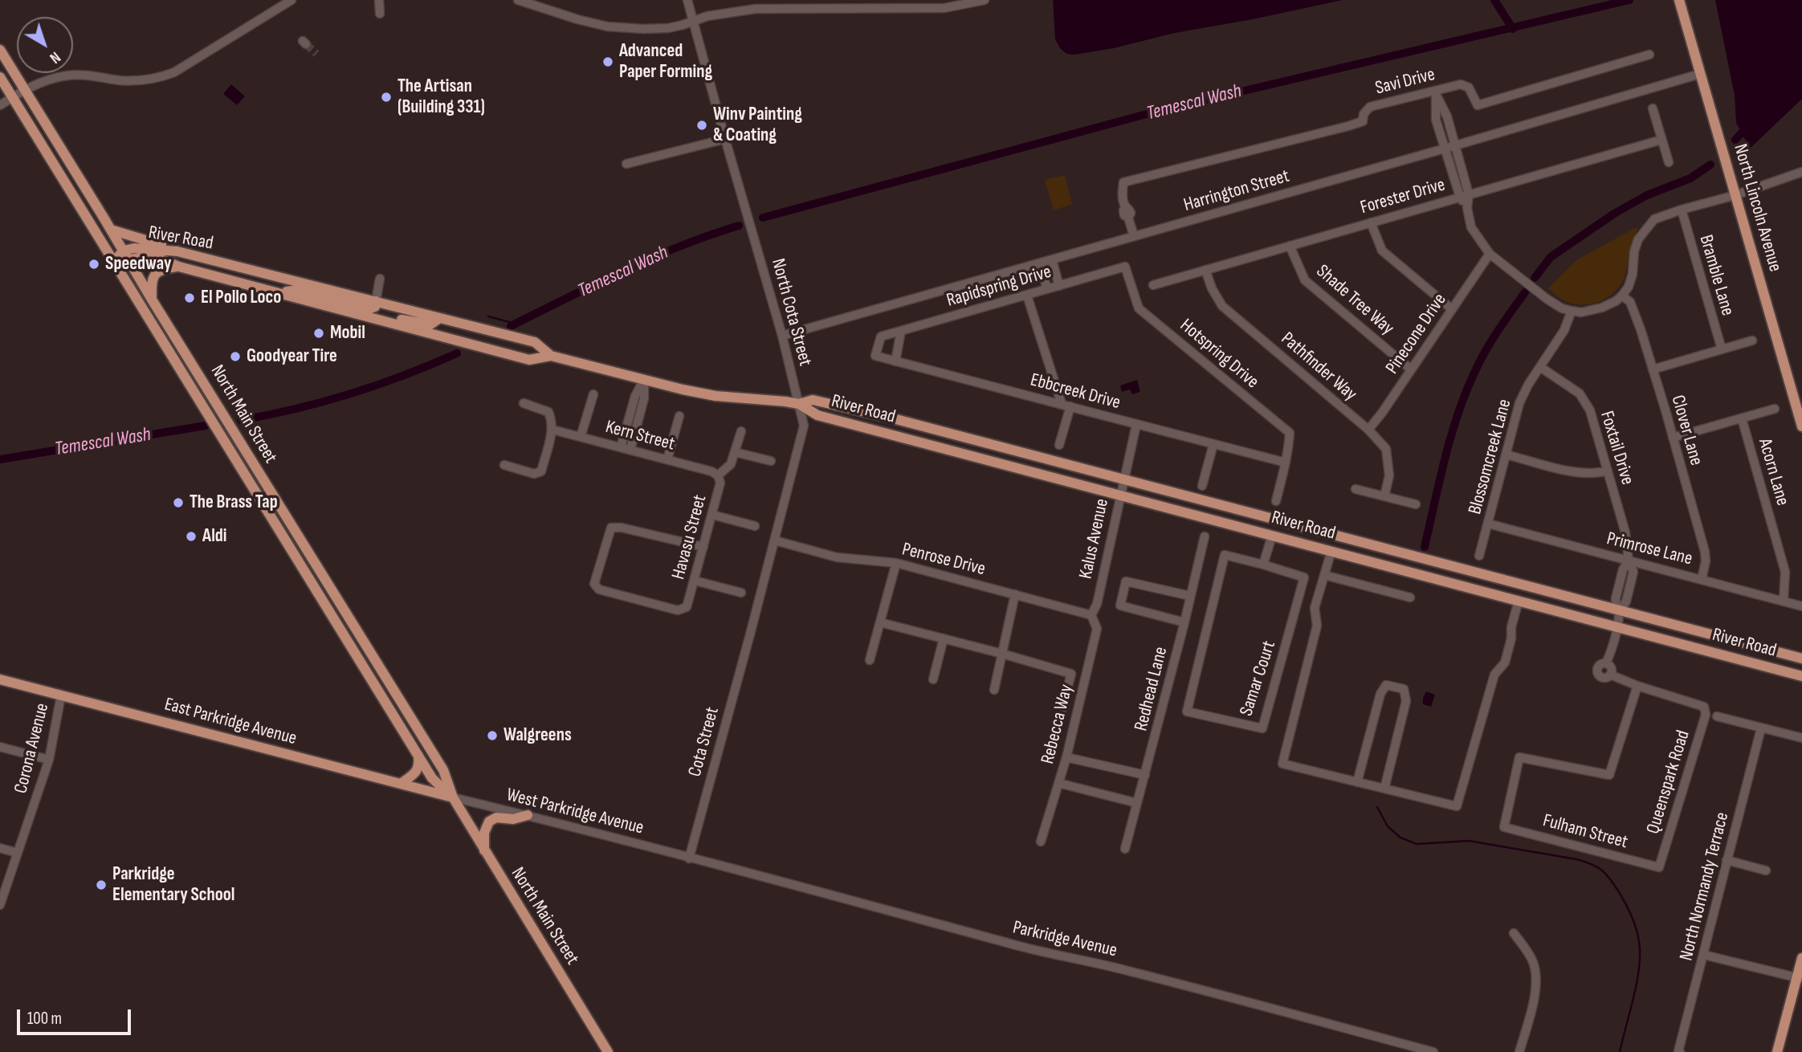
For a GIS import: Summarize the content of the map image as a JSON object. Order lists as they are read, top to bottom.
{
  "streets": {
    "main road": [
      "North Lincoln Avenue",
      "River Road",
      "North Main Street",
      "East Parkridge Avenue"
    ],
    "street": [
      "Savi Drive",
      "Harrington Street",
      "Forester Drive",
      "Bramble Lane",
      "Rapidspring Drive",
      "Shade Tree Way",
      "North Cota Street",
      "Pinecone Drive",
      "Hotspring Drive",
      "Pathfinder Way",
      "Ebbcreek Drive",
      "Clover Lane",
      "Kern Street",
      "Foxtail Drive",
      "Blossomcreek Lane",
      "Acorn Lane",
      "Havasu Street",
      "Kalus Avenue",
      "Primrose Lane",
      "Penrose Drive",
      "Samar Court",
      "Redhead Lane",
      "Rebecca Way",
      "Cota Street",
      "Corona Avenue",
      "Queenspark Road",
      "West Parkridge Avenue",
      "Fulham Street",
      "North Normandy Terrace",
      "Parkridge Avenue"
    ]
  },
  "crossings": [
    ["Savi Drive", "Harrington Street"],
    ["Harrington Street", "North Lincoln Avenue"],
    ["Harrington Street", "North Cota Street"],
    ["Forester Drive", "Shade Tree Way"],
    ["Forester Drive", "Pathfinder Way"],
    ["River Road", "North Cota Street"],
    ["River Road", "North Main Street"],
    ["River Road", "Foxtail Drive"],
    ["River Road", "Kalus Avenue"],
    ["Rapidspring Drive", "Hotspring Drive"],
    ["Rapidspring Drive", "Ebbcreek Drive"],
    ["Shade Tree Way", "Pinecone Drive"],
    ["North Cota Street", "Penrose Drive"],
    ["North Cota Street", "Cota Street"],
    ["Pinecone Drive", "Pathfinder Way"],
    ["Hotspring Drive", "Ebbcreek Drive"],
    ["Ebbcreek Drive", "Kalus Avenue"],
    ["North Main Street", "East Parkridge Avenue"],
    ["North Main Street", "West Parkridge Avenue"],
    ["Clover Lane", "Primrose Lane"],
    ["Kern Street", "Havasu Street"],
    ["Foxtail Drive", "Blossomcreek Lane"],
    ["Foxtail Drive", "Primrose Lane"],
    ["Blossomcreek Lane", "Primrose Lane"],
    ["Acorn Lane", "Primrose Lane"],
    ["Kalus Avenue", "Penrose Drive"],
    ["Kalus Avenue", "Rebecca Way"],
    ["Penrose Drive", "Rebecca Way"],
    ["East Parkridge Avenue", "Corona Avenue"],
    ["East Parkridge Avenue", "West Parkridge Avenue"],
    ["Cota Street", "West Parkridge Avenue"],
    ["Cota Street", "Parkridge Avenue"],
    ["Queenspark Road", "Fulham Street"],
    ["West Parkridge Avenue", "Parkridge Avenue"]
  ],
  "water": ["Temescal Wash"],
  "places": [
    "Advanced Paper Forming",
    "The Artisan (Building 331)",
    "Winv Painting & Coating",
    "Speedway",
    "El Pollo Loco",
    "Mobil",
    "Goodyear Tire",
    "The Brass Tap",
    "Aldi",
    "Walgreens",
    "Parkridge Elementary School"
  ],
  "scale_bar": "100 m",
  "north": "bottom right"
}
